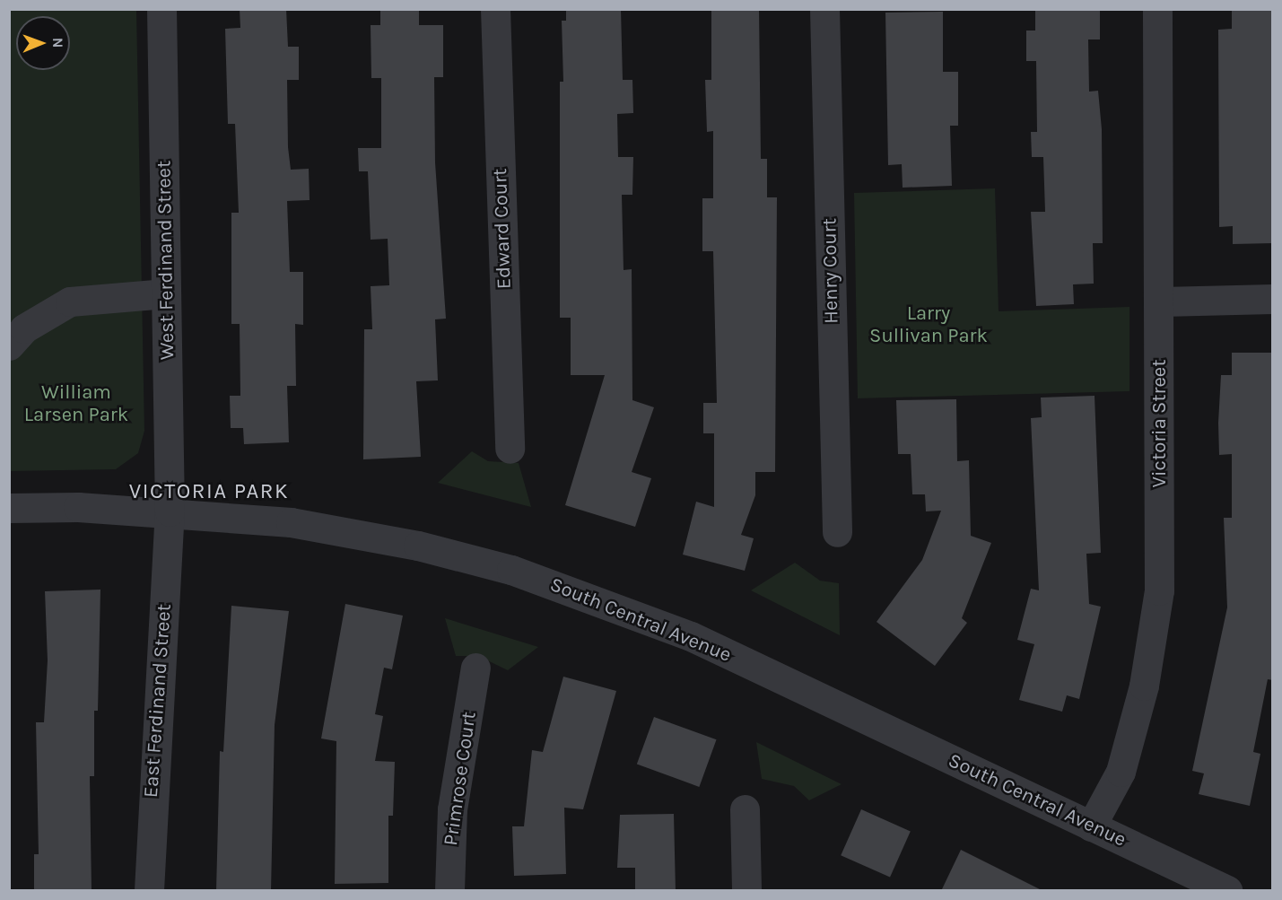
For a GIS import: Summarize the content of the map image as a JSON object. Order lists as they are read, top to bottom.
{
  "streets": {
    "street": [
      "Edward Court",
      "West Ferdinand Street",
      "Henry Court",
      "Victoria Street",
      "South Central Avenue",
      "East Ferdinand Street",
      "Primrose Court"
    ]
  },
  "crossings": [
    ["West Ferdinand Street", "South Central Avenue"],
    ["West Ferdinand Street", "East Ferdinand Street"],
    ["Victoria Street", "South Central Avenue"],
    ["South Central Avenue", "East Ferdinand Street"]
  ],
  "districts": ["VICTORIA PARK"],
  "parks": ["Larry Sullivan Park", "William Larsen Park"],
  "north": "right"
}
